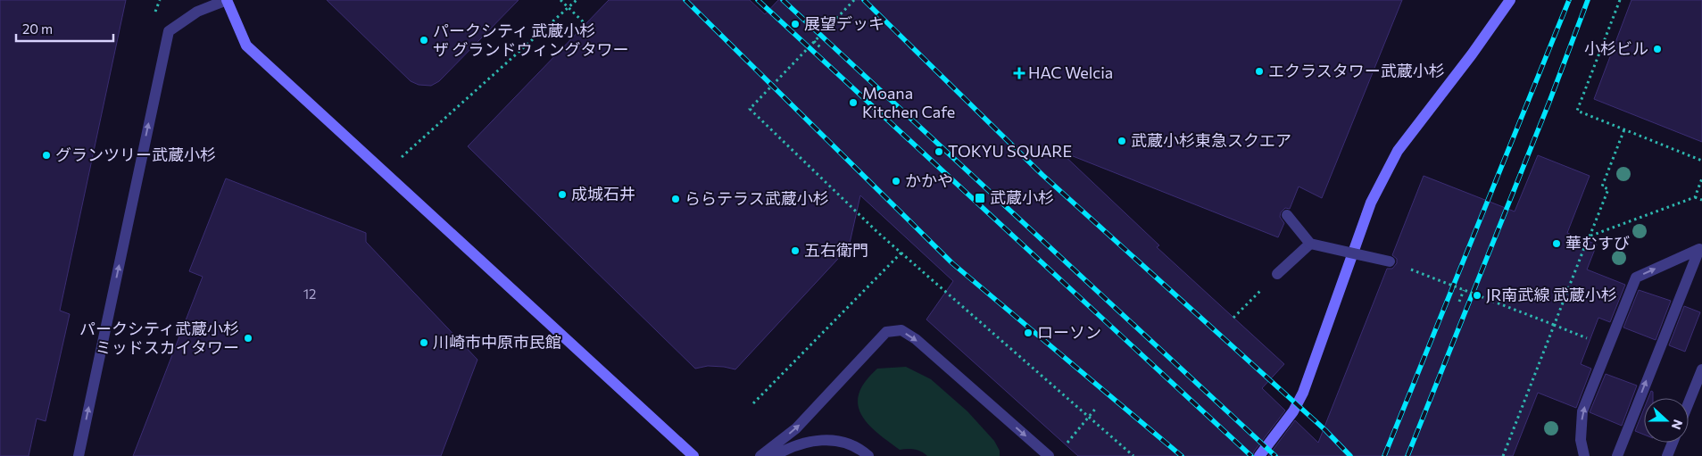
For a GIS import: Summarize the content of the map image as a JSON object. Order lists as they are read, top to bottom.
{
  "places": {
    "other": [
      "展望デッキ",
      "パークシティ 武蔵小杉 ザ グランドウィングタワー",
      "小杉ビル",
      "エクラスタワー武蔵小杉",
      "Moana Kitchen Cafe",
      "武蔵小杉東急スクエア",
      "TOKYU SQUARE",
      "グランツリー武蔵小杉",
      "かかや",
      "成城石井",
      "ららテラス武蔵小杉",
      "華むすび",
      "五右衛門",
      "JR南武線 武蔵小杉",
      "ローソン",
      "パークシティ武蔵小杉 ミッドスカイタワー",
      "川崎市中原市民館"
    ],
    "health": ["HAC Welcia"],
    "transit": ["武蔵小杉"]
  },
  "house_numbers": ["12"],
  "scale_bar": "20 m",
  "north": "right"
}
